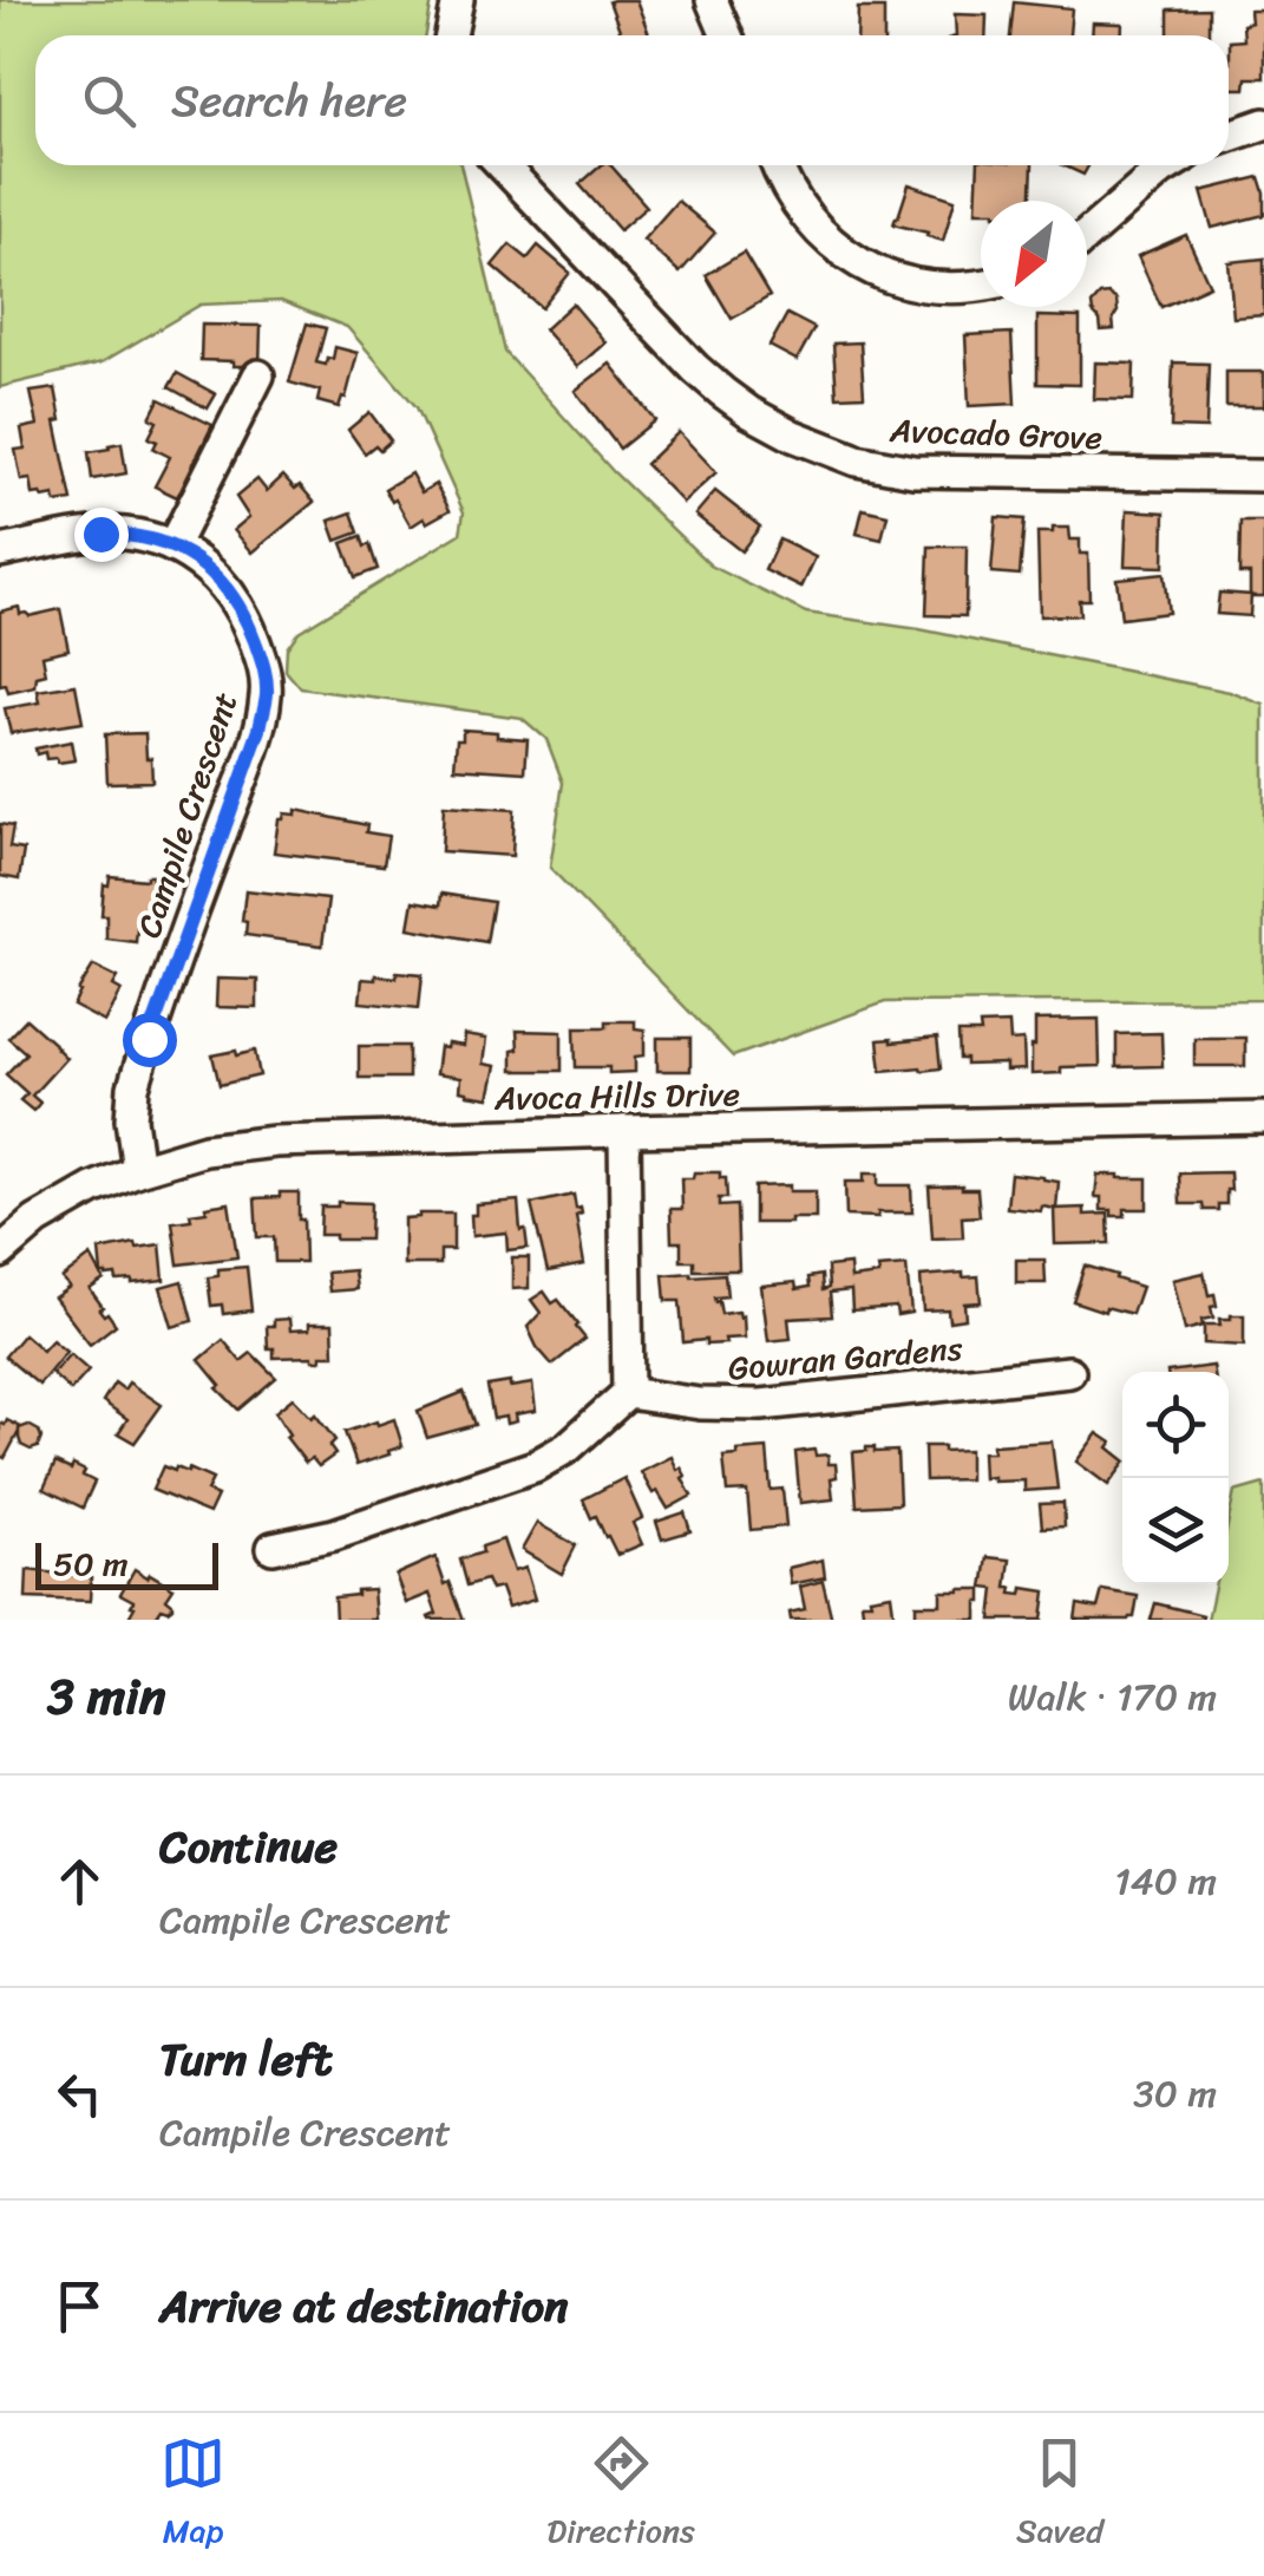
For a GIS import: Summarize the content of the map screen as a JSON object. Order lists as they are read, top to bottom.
{
  "streets": {
    "street": [
      "Avocado Grove",
      "Campile Crescent",
      "Avoca Hills Drive",
      "Gowran Gardens"
    ]
  },
  "crossings": [
    ["Campile Crescent", "Avoca Hills Drive"]
  ],
  "scale_bar": "50 m",
  "north": "bottom left",
  "page": {
    "search": "Search here",
    "scale": "50 m",
    "heading": ["3 min", "Walk · 170 m"],
    "list": [
      ["Continue", "Campile Crescent", "140 m"],
      ["Turn left", "Campile Crescent", "30 m"],
      "Arrive at destination"
    ],
    "nav": ["Map", "Directions", "Saved"]
  }
}
